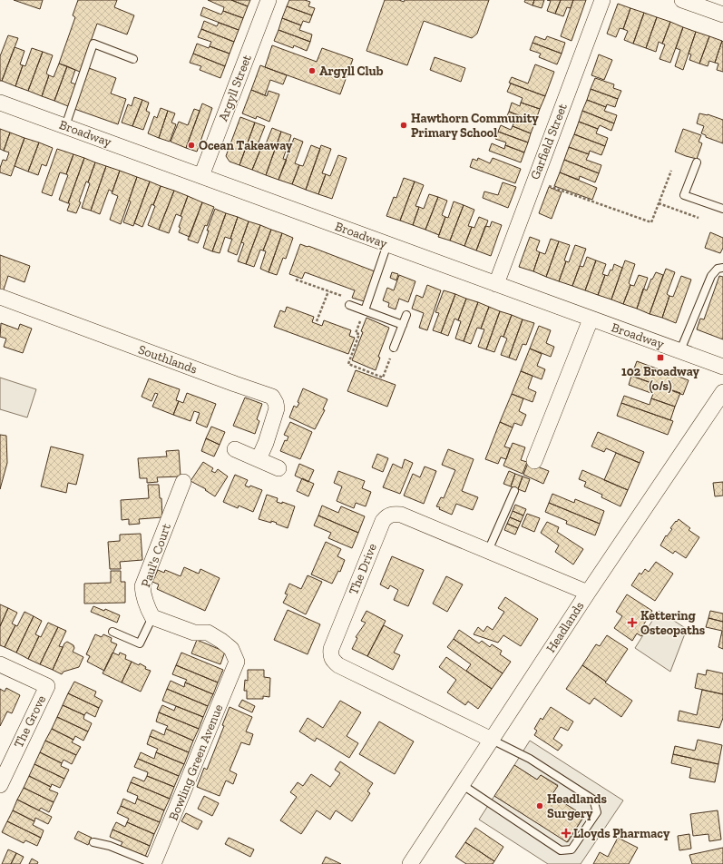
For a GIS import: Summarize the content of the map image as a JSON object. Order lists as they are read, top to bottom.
{
  "streets": {
    "street": [
      "Argyll Street",
      "Broadway",
      "Garfield Street",
      "Southlands",
      "Paul's Court",
      "The Drive",
      "Headlands",
      "The Grove",
      "Bowling Green Avenue"
    ]
  },
  "crossings": [
    ["Argyll Street", "Broadway"],
    ["Broadway", "Garfield Street"],
    ["Paul's Court", "Bowling Green Avenue"],
    ["The Drive", "Headlands"]
  ],
  "places": {
    "other": [
      "Argyll Club",
      "Hawthorn Community Primary School",
      "Ocean Takeaway",
      "Headlands Surgery"
    ],
    "transit": ["102 Broadway (o/s)"],
    "health": ["Kettering Osteopaths", "Lloyds Pharmacy"]
  }
}
